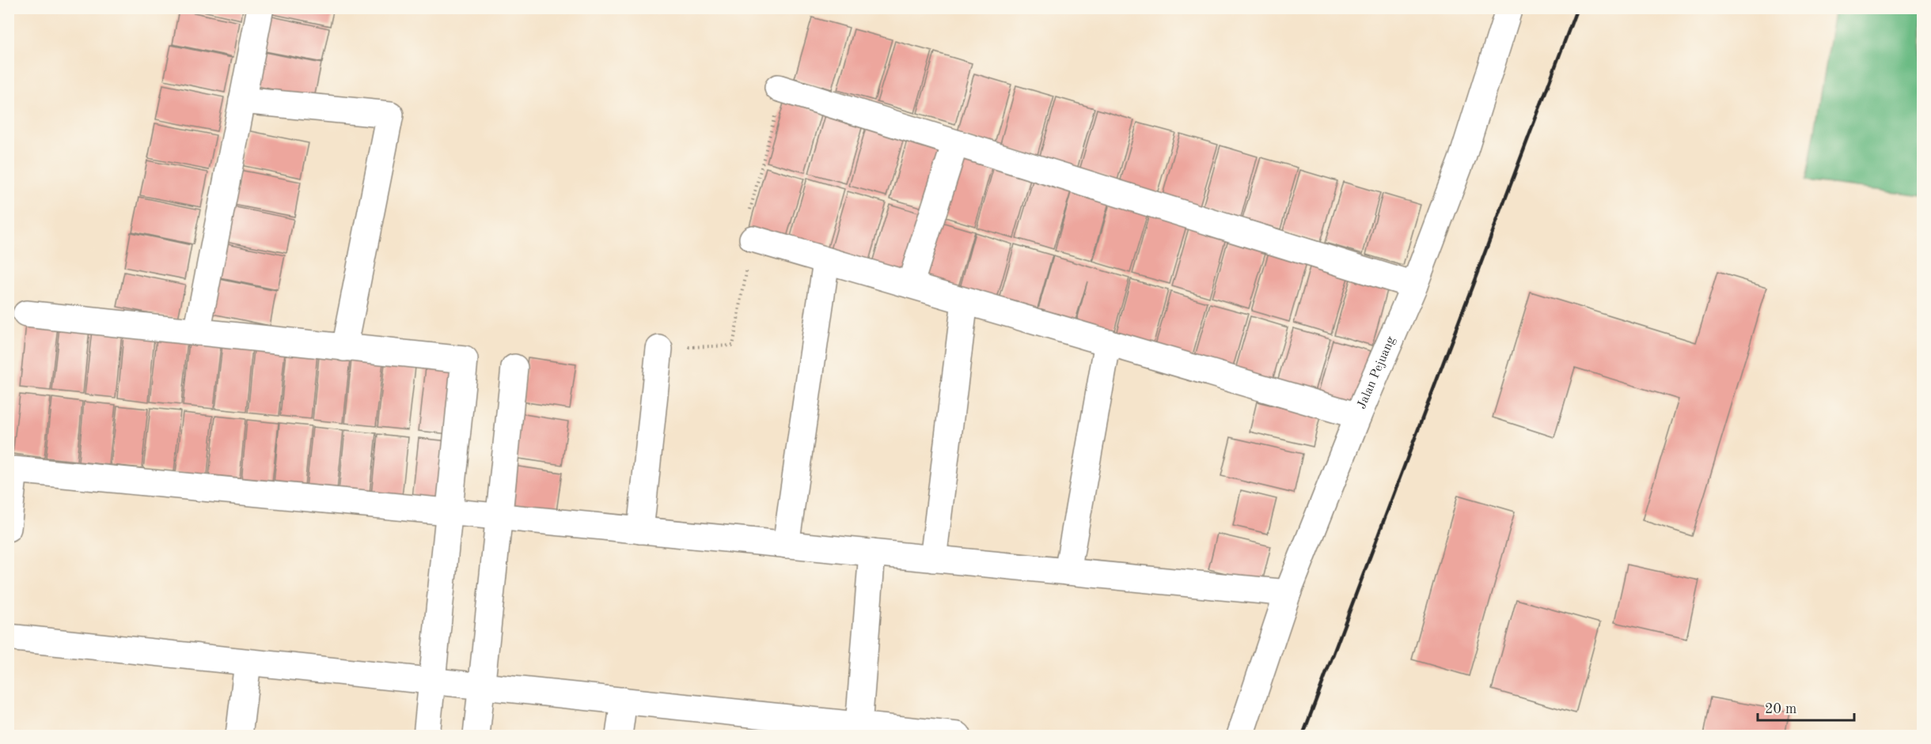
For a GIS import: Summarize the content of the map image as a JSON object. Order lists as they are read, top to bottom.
{
  "streets": {
    "street": ["Jalan Pejuang"]
  },
  "scale_bar": "20 m"
}
